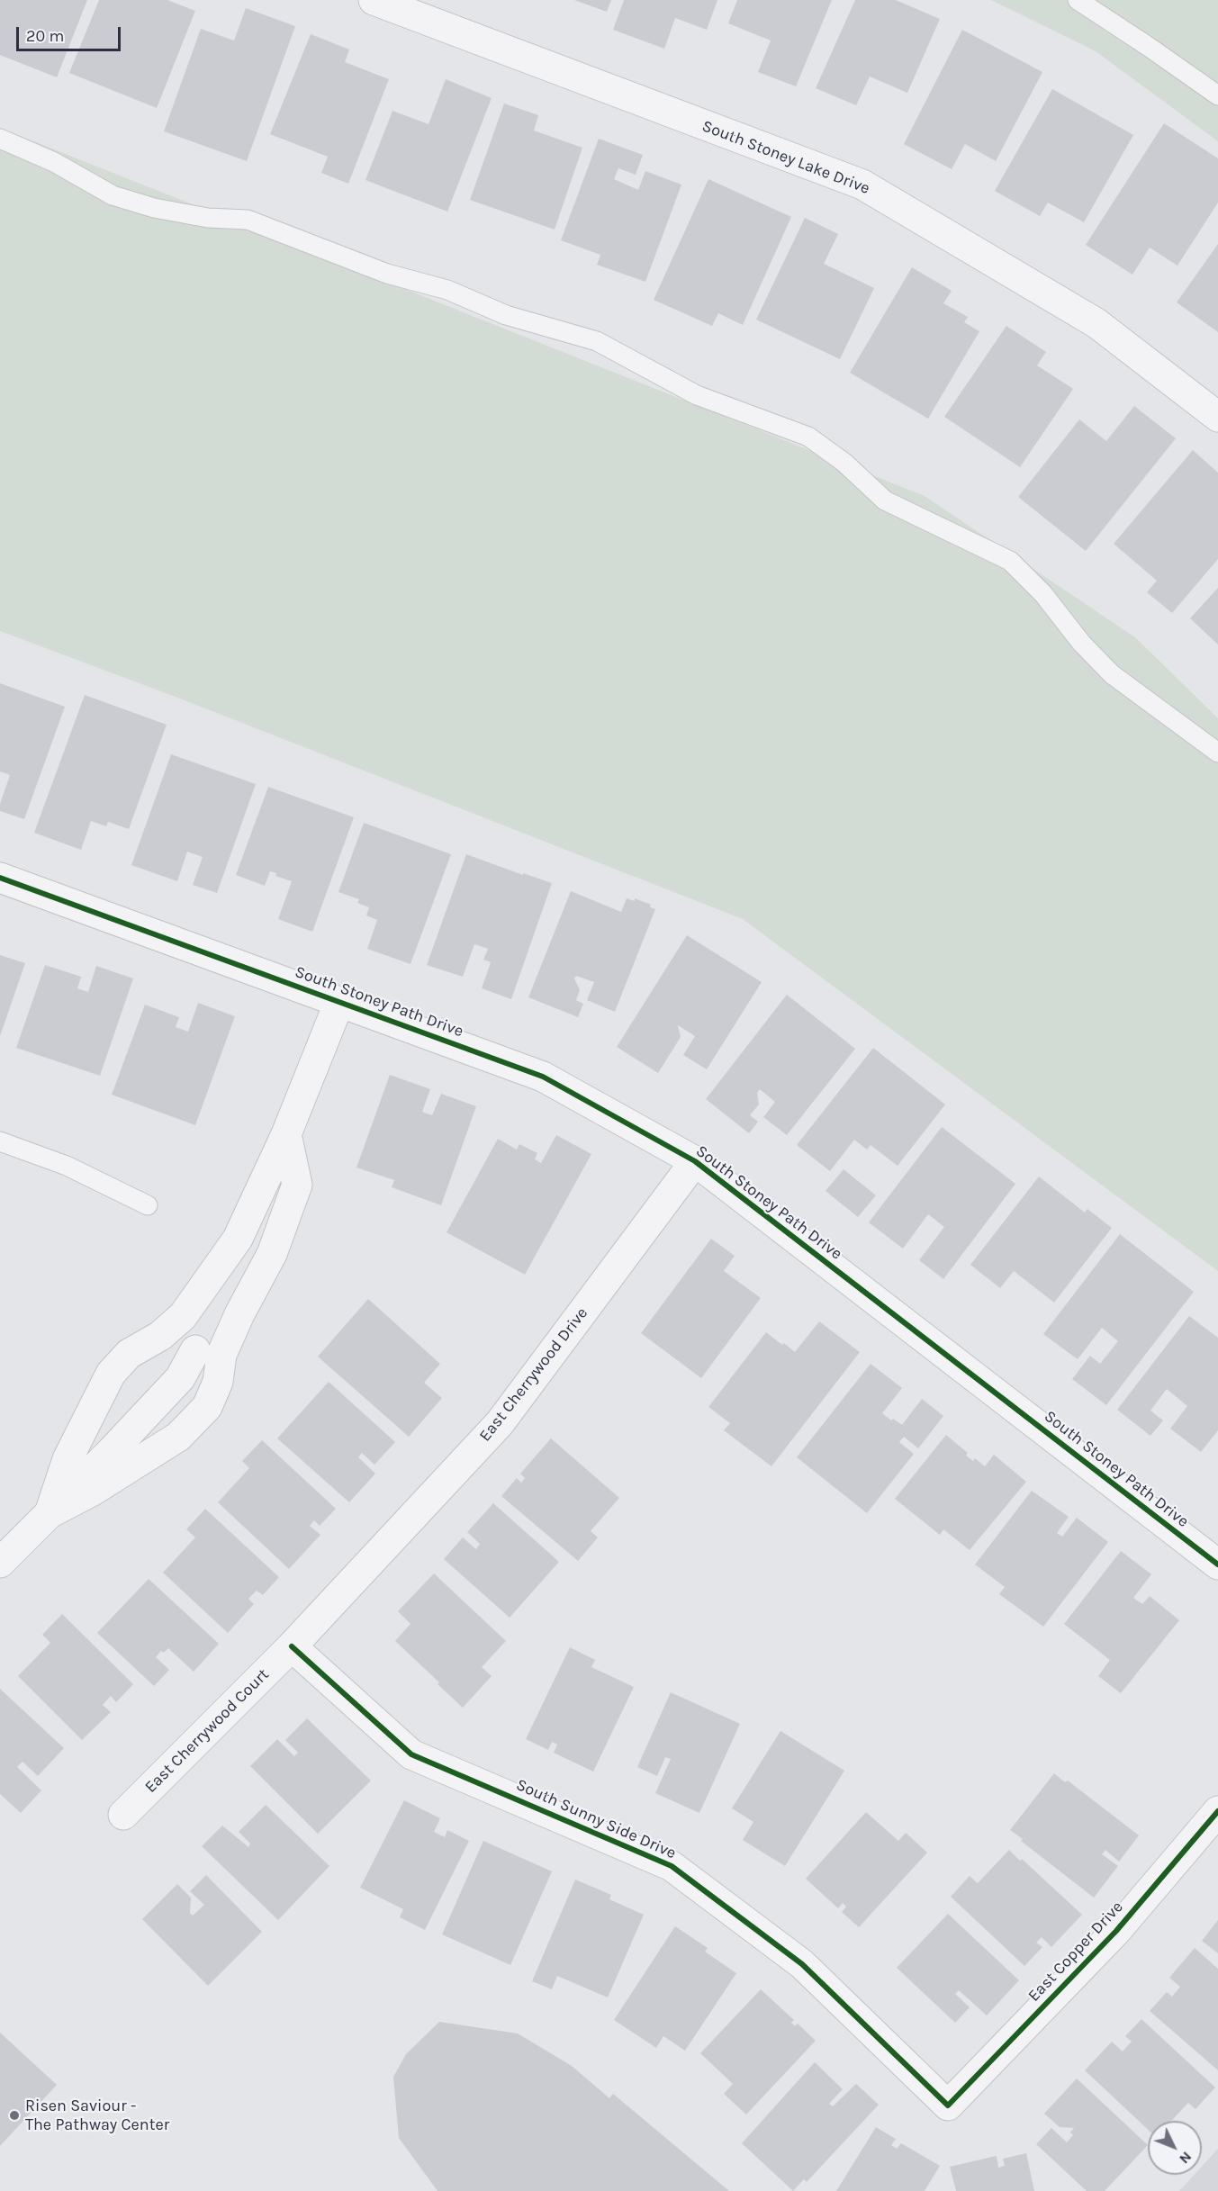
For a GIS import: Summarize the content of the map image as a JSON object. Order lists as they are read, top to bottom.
{
  "streets": {
    "street": [
      "South Stoney Lake Drive",
      "South Stoney Path Drive",
      "East Cherrywood Drive",
      "East Cherrywood Court",
      "South Sunny Side Drive",
      "East Copper Drive"
    ]
  },
  "crossings": [
    ["South Stoney Path Drive", "East Cherrywood Drive"],
    ["East Cherrywood Drive", "East Cherrywood Court"],
    ["East Cherrywood Drive", "South Sunny Side Drive"],
    ["East Cherrywood Court", "South Sunny Side Drive"],
    ["South Sunny Side Drive", "East Copper Drive"]
  ],
  "places": ["Risen Saviour - The Pathway Center"],
  "scale_bar": "20 m",
  "north": "bottom right"
}
